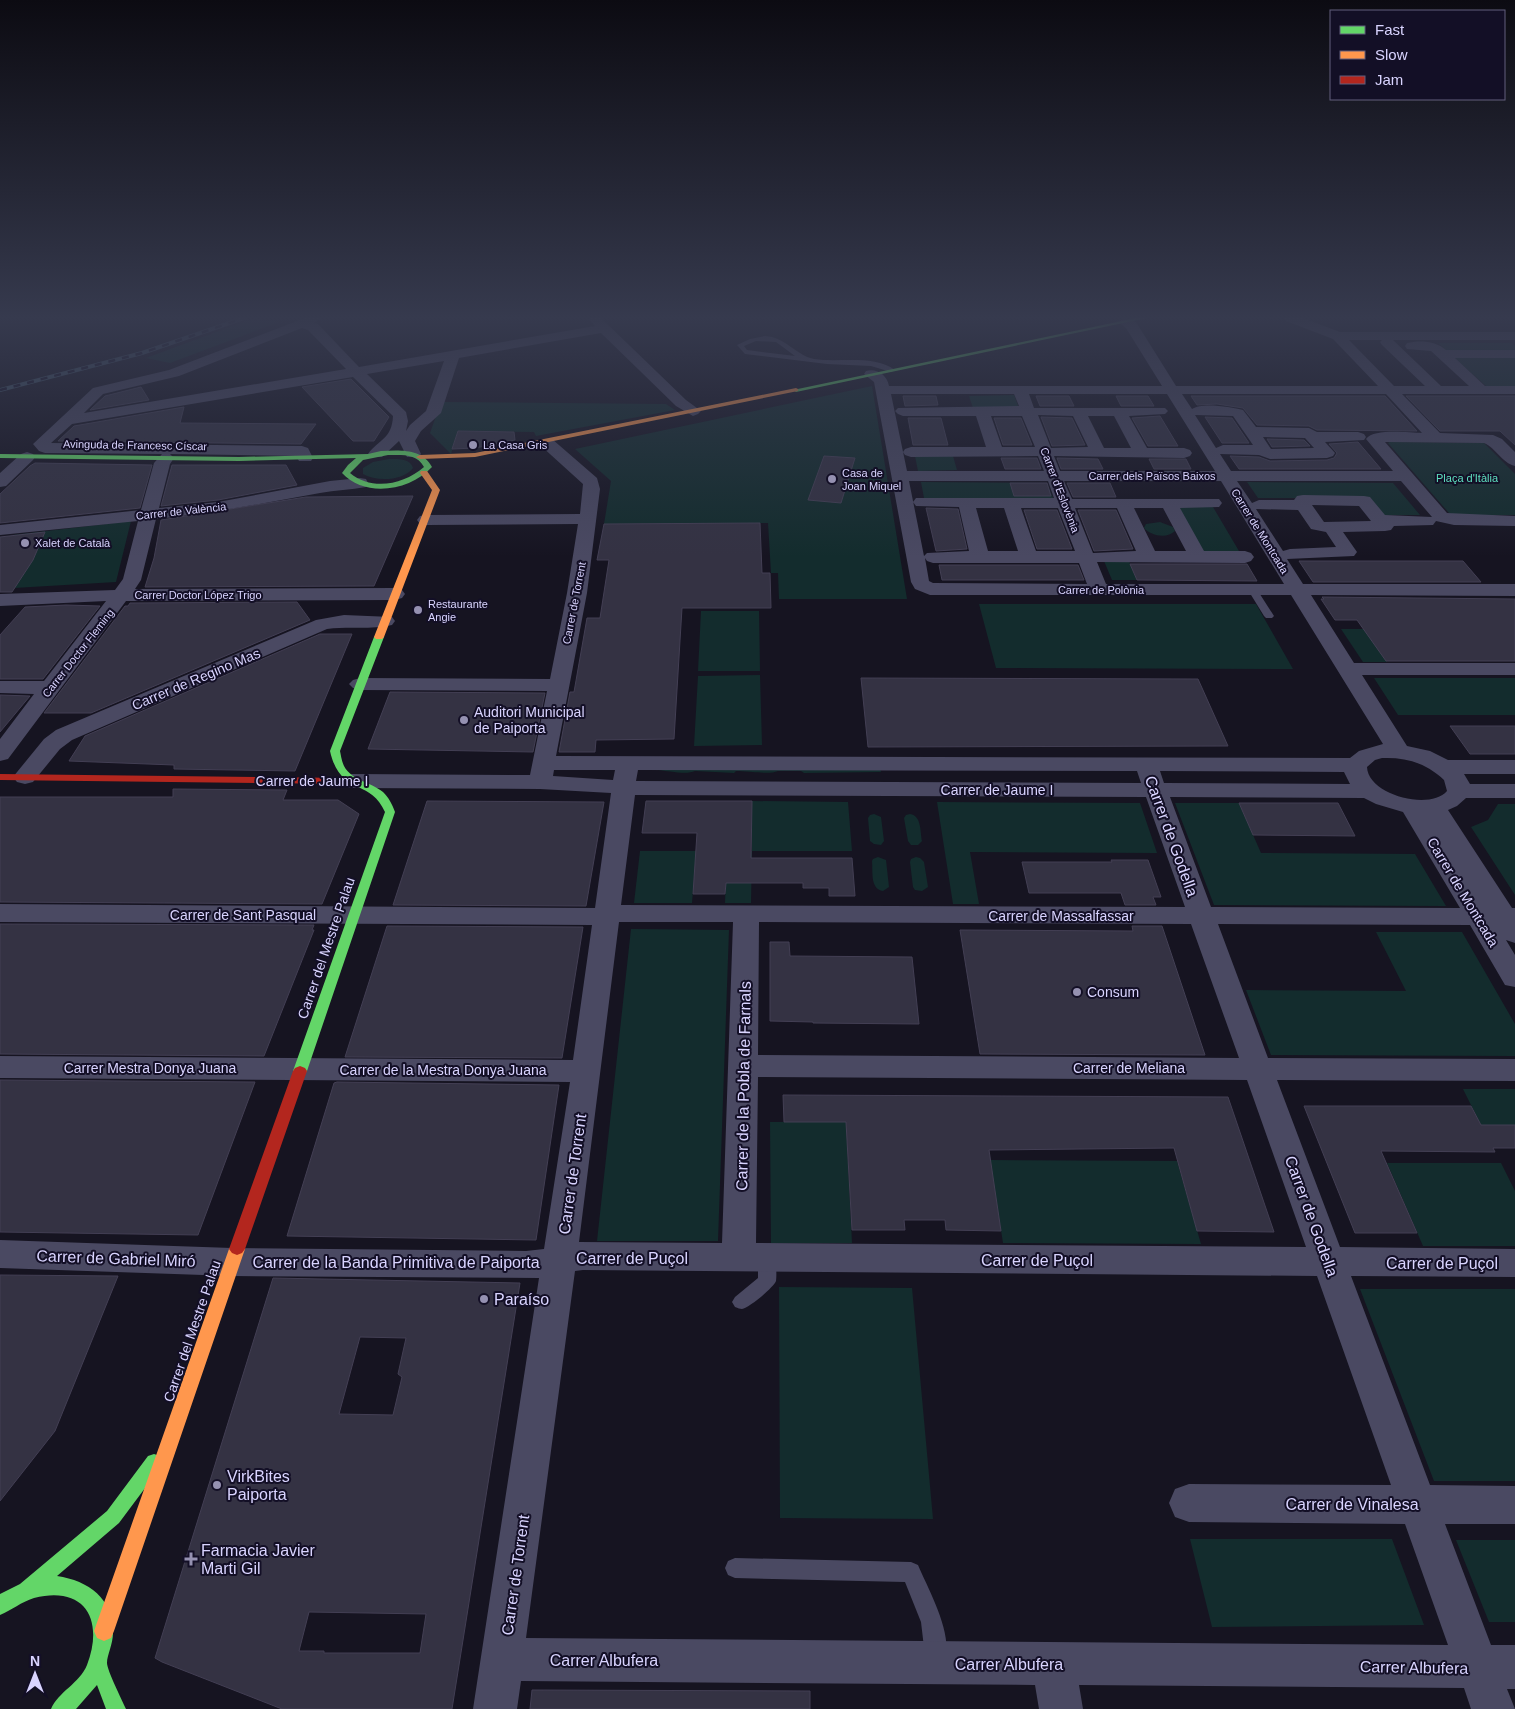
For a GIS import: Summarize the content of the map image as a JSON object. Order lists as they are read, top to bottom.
{
  "streets": {
    "street": [
      "Avinguda de Francesc Císcar",
      "Carrer dels Països Baixos",
      "Carrer d'Eslovènia",
      "Carrer de València",
      "Carrer de Montcada",
      "Carrer de Polònia",
      "Carrer Doctor López Trigo",
      "Carrer de Torrent",
      "Carrer Doctor Fleming",
      "Carrer de Regino Mas",
      "Carrer de Jaume I",
      "Carrer de Godella",
      "Carrer de Sant Pasqual",
      "Carrer de Massalfassar",
      "Carrer del Mestre Palau",
      "Carrer Mestra Donya Juana",
      "Carrer de Meliana",
      "Carrer de la Mestra Donya Juana",
      "Carrer de la Pobla de Farnals",
      "Carrer de Gabriel Miró",
      "Carrer de Puçol",
      "Carrer de la Banda Primitiva de Paiporta",
      "Carrer de Vinalesa",
      "Carrer Albufera"
    ]
  },
  "crossings": [
    ["Avinguda de Francesc Císcar", "Carrer Doctor Fleming"],
    ["Carrer dels Països Baixos", "Carrer d'Eslovènia"],
    ["Carrer dels Països Baixos", "Carrer de Montcada"],
    ["Carrer dels Països Baixos", "Carrer de Polònia"],
    ["Carrer d'Eslovènia", "Carrer de Polònia"],
    ["Carrer de València", "Carrer Doctor Fleming"],
    ["Carrer de Montcada", "Carrer de Polònia"],
    ["Carrer de Montcada", "Carrer de Massalfassar"],
    ["Carrer Doctor López Trigo", "Carrer Doctor Fleming"],
    ["Carrer Doctor López Trigo", "Carrer del Mestre Palau"],
    ["Carrer de Torrent", "Carrer de Jaume I"],
    ["Carrer de Torrent", "Carrer de Sant Pasqual"],
    ["Carrer de Torrent", "Carrer de Massalfassar"],
    ["Carrer de Torrent", "Carrer de la Mestra Donya Juana"],
    ["Carrer de Torrent", "Carrer de Puçol"],
    ["Carrer de Torrent", "Carrer de la Banda Primitiva de Paiporta"],
    ["Carrer de Torrent", "Carrer Albufera"],
    ["Carrer de Regino Mas", "Carrer de Jaume I"],
    ["Carrer de Regino Mas", "Carrer del Mestre Palau"],
    ["Carrer de Jaume I", "Carrer de Godella"],
    ["Carrer de Jaume I", "Carrer del Mestre Palau"],
    ["Carrer de Godella", "Carrer de Massalfassar"],
    ["Carrer de Godella", "Carrer de Meliana"],
    ["Carrer de Godella", "Carrer de Puçol"],
    ["Carrer de Godella", "Carrer de Vinalesa"],
    ["Carrer de Godella", "Carrer Albufera"],
    ["Carrer de Sant Pasqual", "Carrer de Massalfassar"],
    ["Carrer de Sant Pasqual", "Carrer del Mestre Palau"],
    ["Carrer de Massalfassar", "Carrer de la Pobla de Farnals"],
    ["Carrer del Mestre Palau", "Carrer Mestra Donya Juana"],
    ["Carrer del Mestre Palau", "Carrer de la Mestra Donya Juana"],
    ["Carrer del Mestre Palau", "Carrer de Gabriel Miró"],
    ["Carrer del Mestre Palau", "Carrer de la Banda Primitiva de Paiporta"],
    ["Carrer Mestra Donya Juana", "Carrer de la Mestra Donya Juana"],
    ["Carrer de Meliana", "Carrer de la Pobla de Farnals"],
    ["Carrer de la Pobla de Farnals", "Carrer de Puçol"],
    ["Carrer de Gabriel Miró", "Carrer de la Banda Primitiva de Paiporta"],
    ["Carrer de Puçol", "Carrer de la Banda Primitiva de Paiporta"]
  ],
  "parks": ["Plaça d'Itàlia"],
  "places": {
    "other": [
      "La Casa Gris",
      "Casa de Joan Miquel",
      "Xalet de Català",
      "Restaurante Angie",
      "Auditori Municipal de Paiporta",
      "Consum",
      "Paraíso",
      "VirkBites Paiporta"
    ],
    "health": ["Farmacia Javier Marti Gil"]
  },
  "legend": ["Fast", "Slow", "Jam"],
  "north": "top"
}
